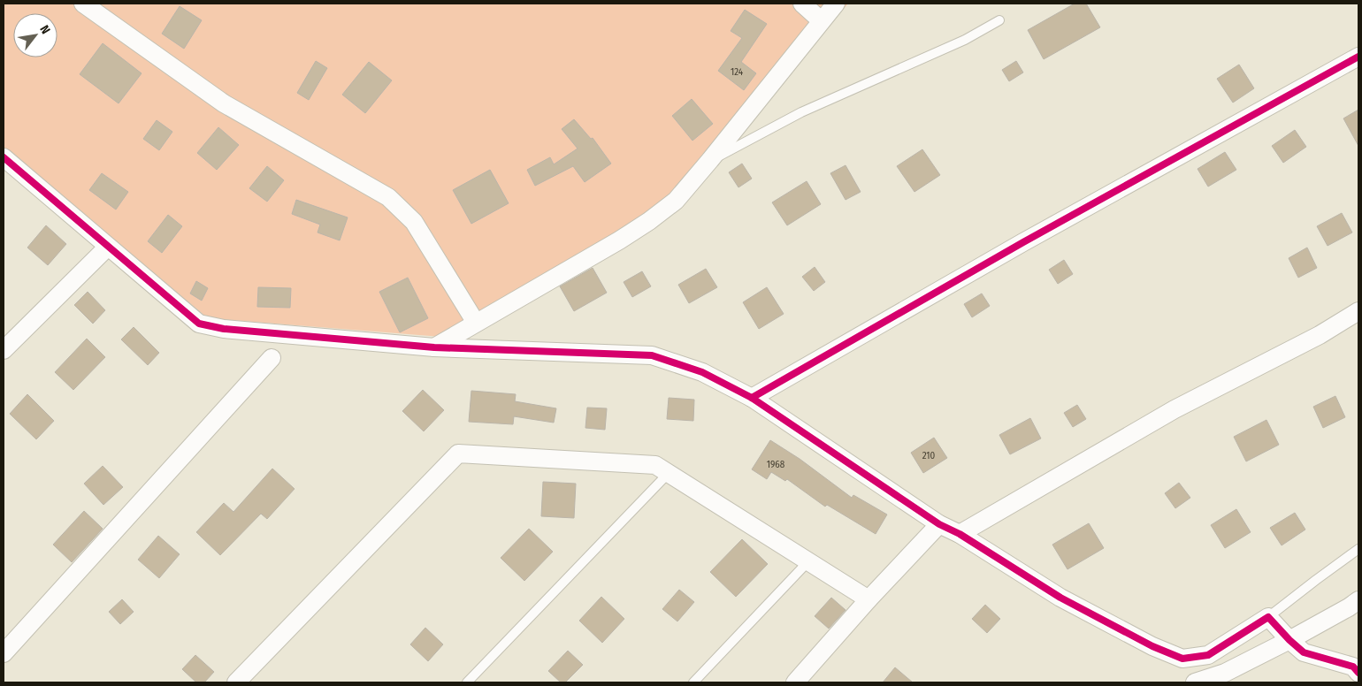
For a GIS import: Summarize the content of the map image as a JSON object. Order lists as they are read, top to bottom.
{
  "house_numbers": ["124", "210", "1968"],
  "north": "top right"
}
